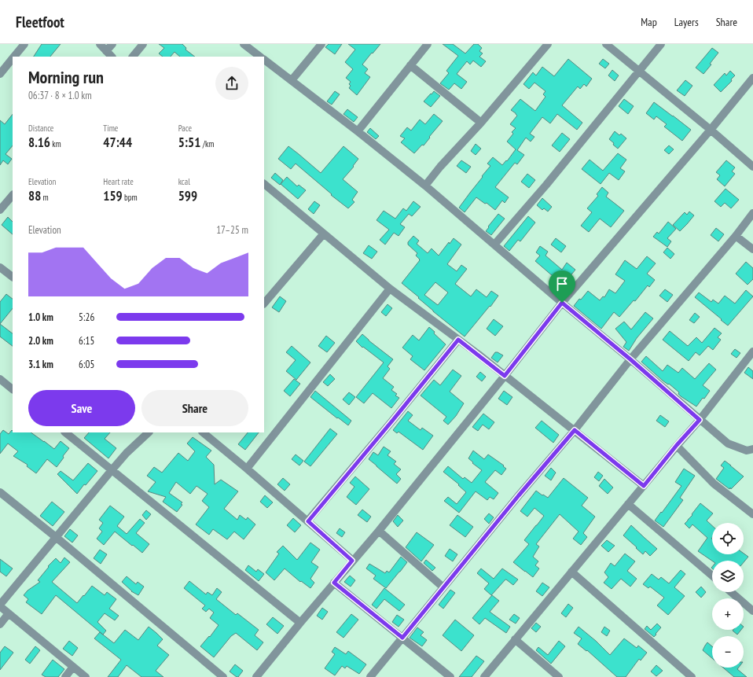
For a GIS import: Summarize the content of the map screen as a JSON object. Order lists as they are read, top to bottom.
{
  "page": {
    "header": "Fleetfoot",
    "nav": ["Map", "Layers", "Share"],
    "heading": ["Morning run", "06:37 · 8 × 1.0 km"],
    "stats": [
      ["Distance", "8.16 km"],
      ["Time", "47:44"],
      ["Pace", "5:51 /km"],
      ["Elevation", "88 m"],
      ["Heart rate", "159 bpm"],
      ["kcal", "599"]
    ],
    "chart": ["Elevation", "17–25 m"],
    "list": [
      {
        "name": "1.0 km",
        "note": "5:26"
      },
      {
        "name": "2.0 km",
        "note": "6:15"
      },
      {
        "name": "3.1 km",
        "note": "6:05"
      }
    ],
    "buttons": ["Save", "Share"],
    "map_buttons": ["+", "−"]
  }
}
